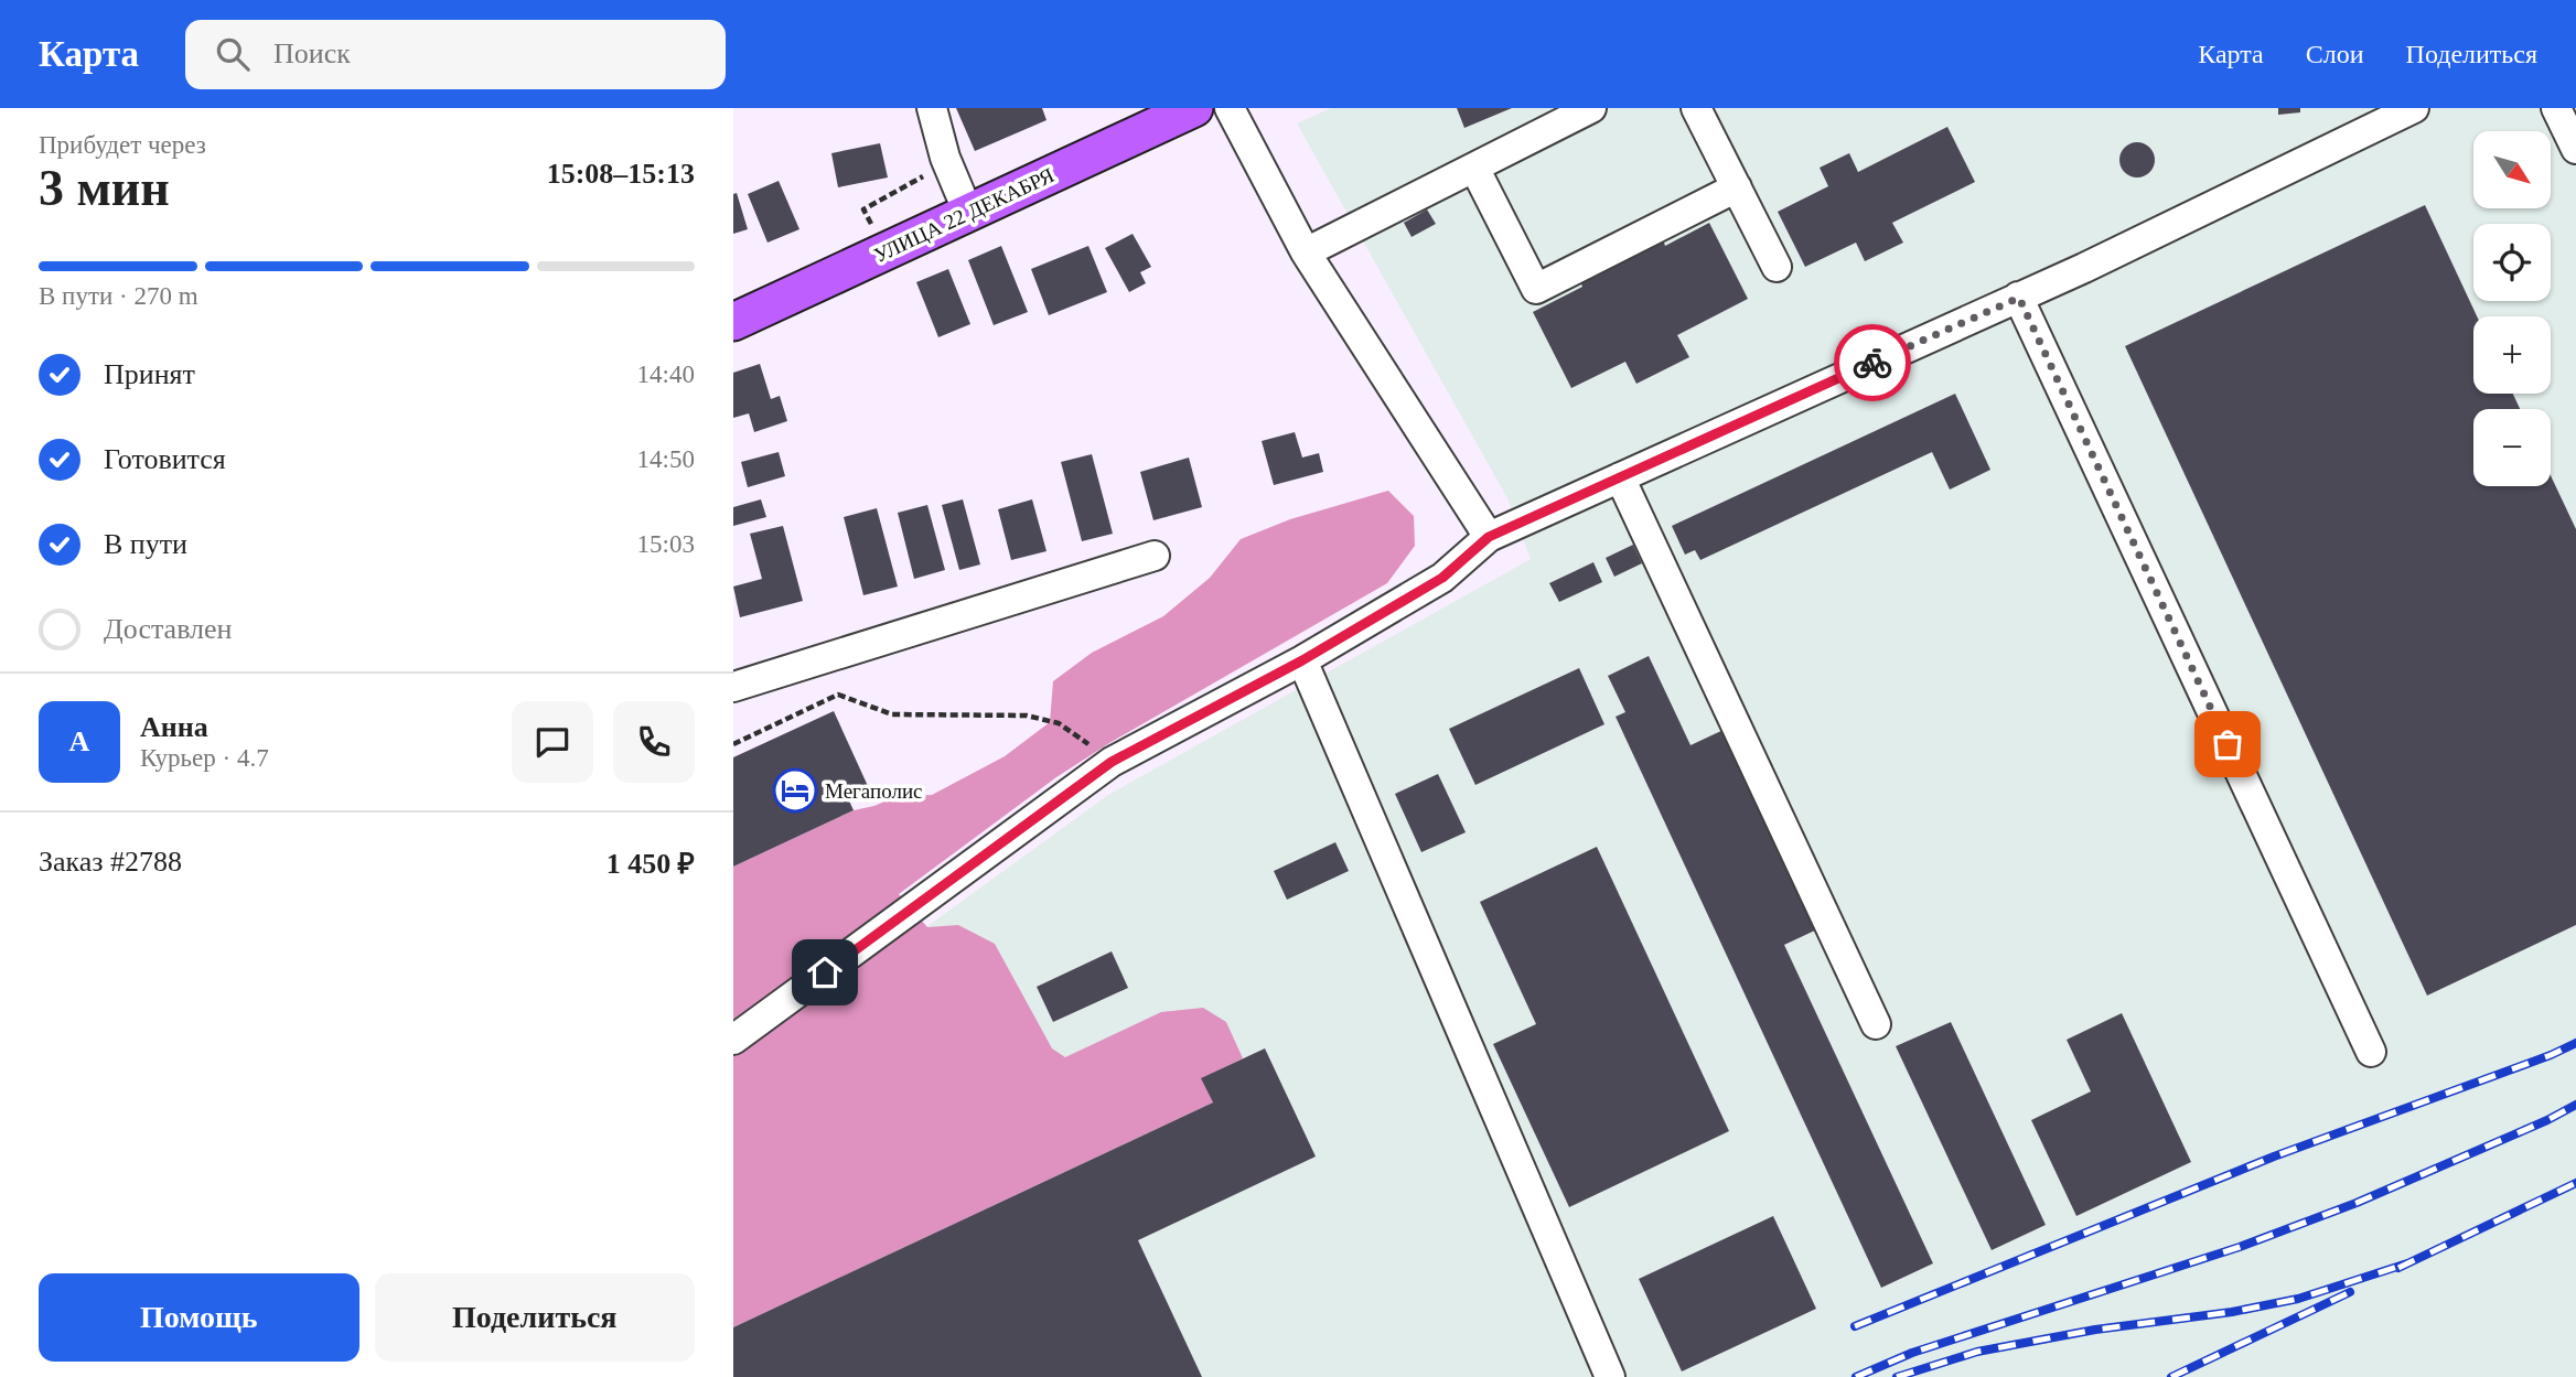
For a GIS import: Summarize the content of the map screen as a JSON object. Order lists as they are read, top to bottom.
{
  "streets": {
    "main road": ["УЛИЦА 22 ДЕКАБРЯ"]
  },
  "places": {
    "hotel": ["Мегаполис"]
  },
  "north": "bottom right",
  "page": {
    "header": "Карта",
    "search": "Поиск",
    "nav": ["Карта", "Слои", "Поделиться"],
    "heading": ["3 мин", "Прибудет через", "15:08–15:13"],
    "panel": [
      "Анна",
      "Курьер · 4.7",
      "Заказ #2788",
      "1 450 ₽"
    ],
    "map_buttons": ["+", "−"],
    "bar": "В пути · 270 m",
    "list": [
      ["Принят", "14:40"],
      ["Готовится", "14:50"],
      ["В пути", "15:03"],
      "Доставлен"
    ],
    "round": "А",
    "buttons": ["Помощь", "Поделиться"]
  }
}
